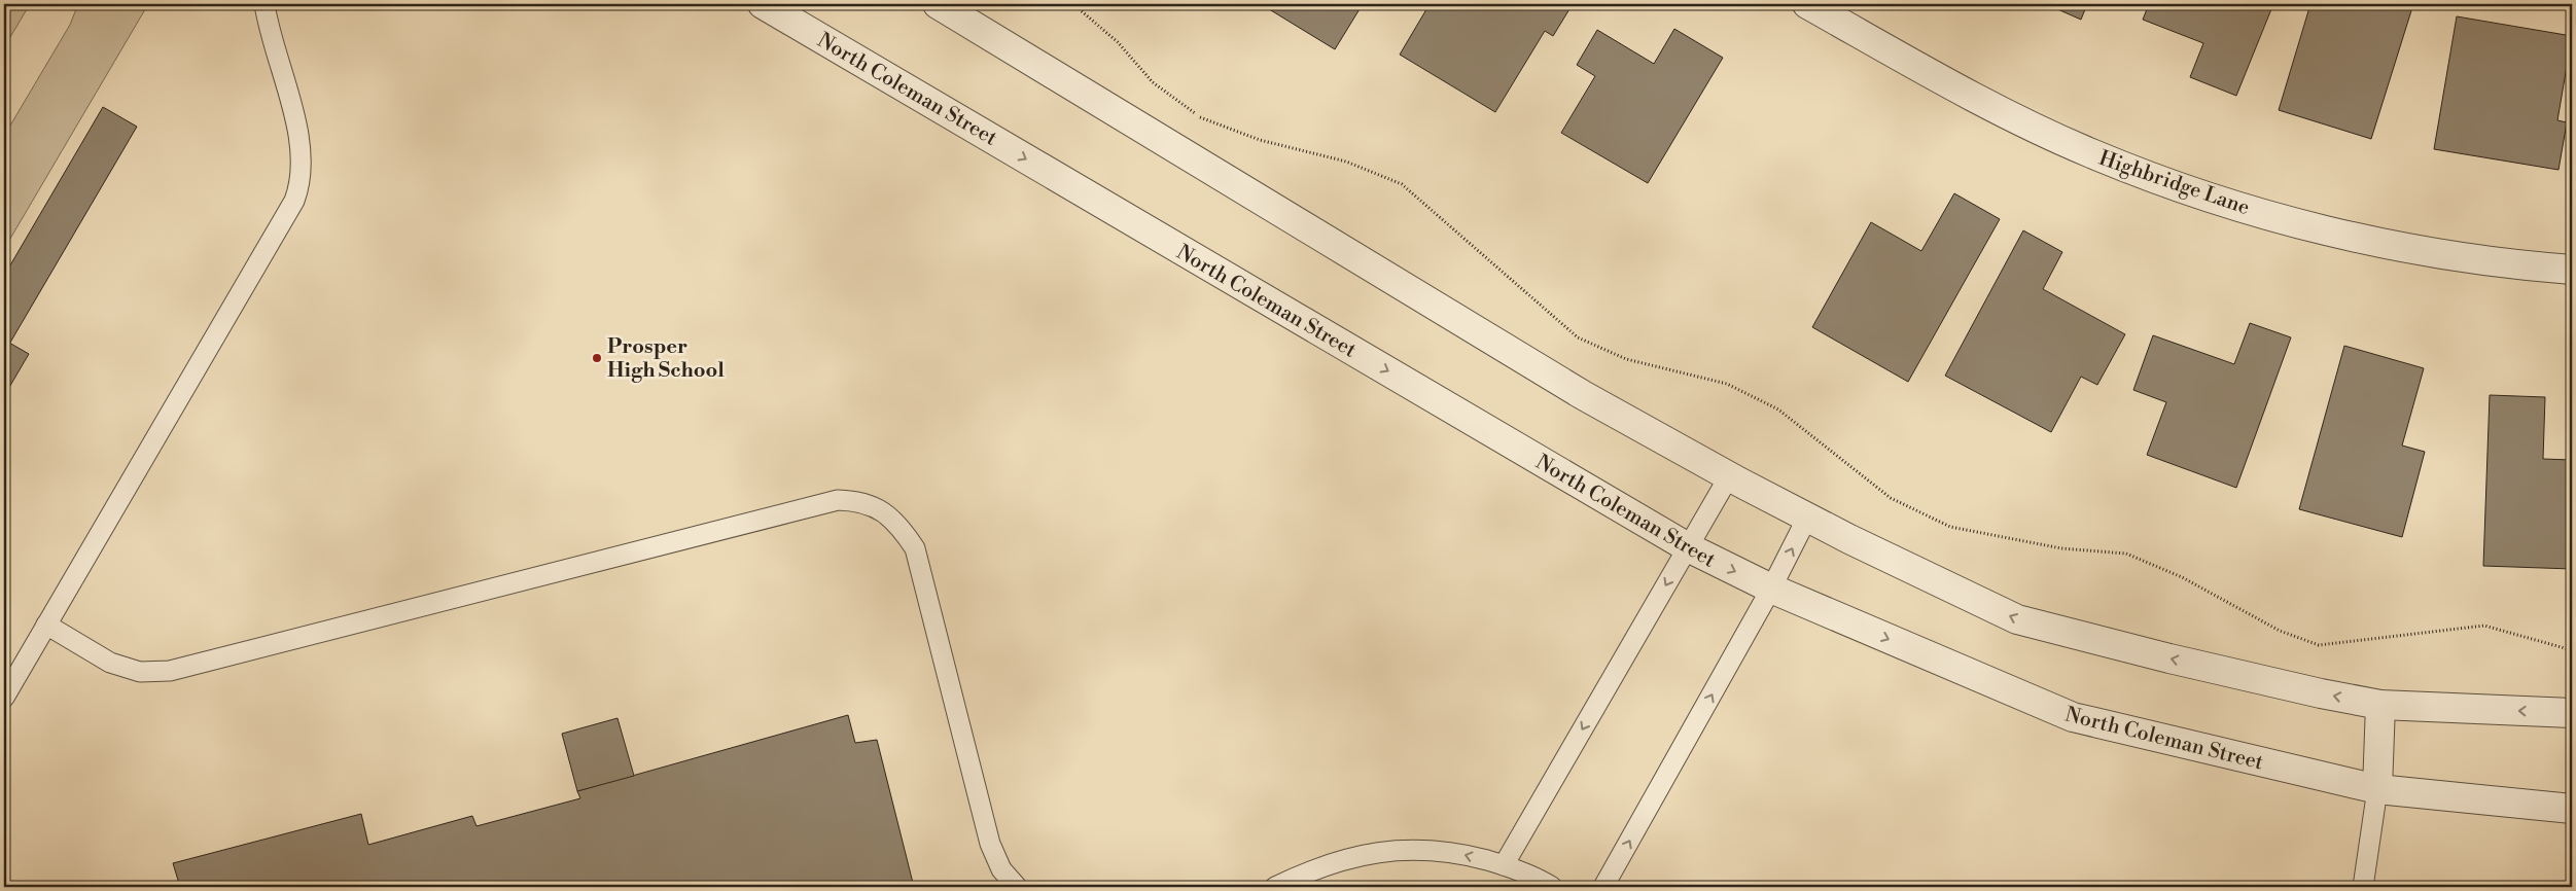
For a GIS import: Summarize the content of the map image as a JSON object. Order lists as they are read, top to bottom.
{
  "streets": {
    "street": ["North Coleman Street", "Highbridge Lane"]
  },
  "places": ["Prosper High School"]
}
